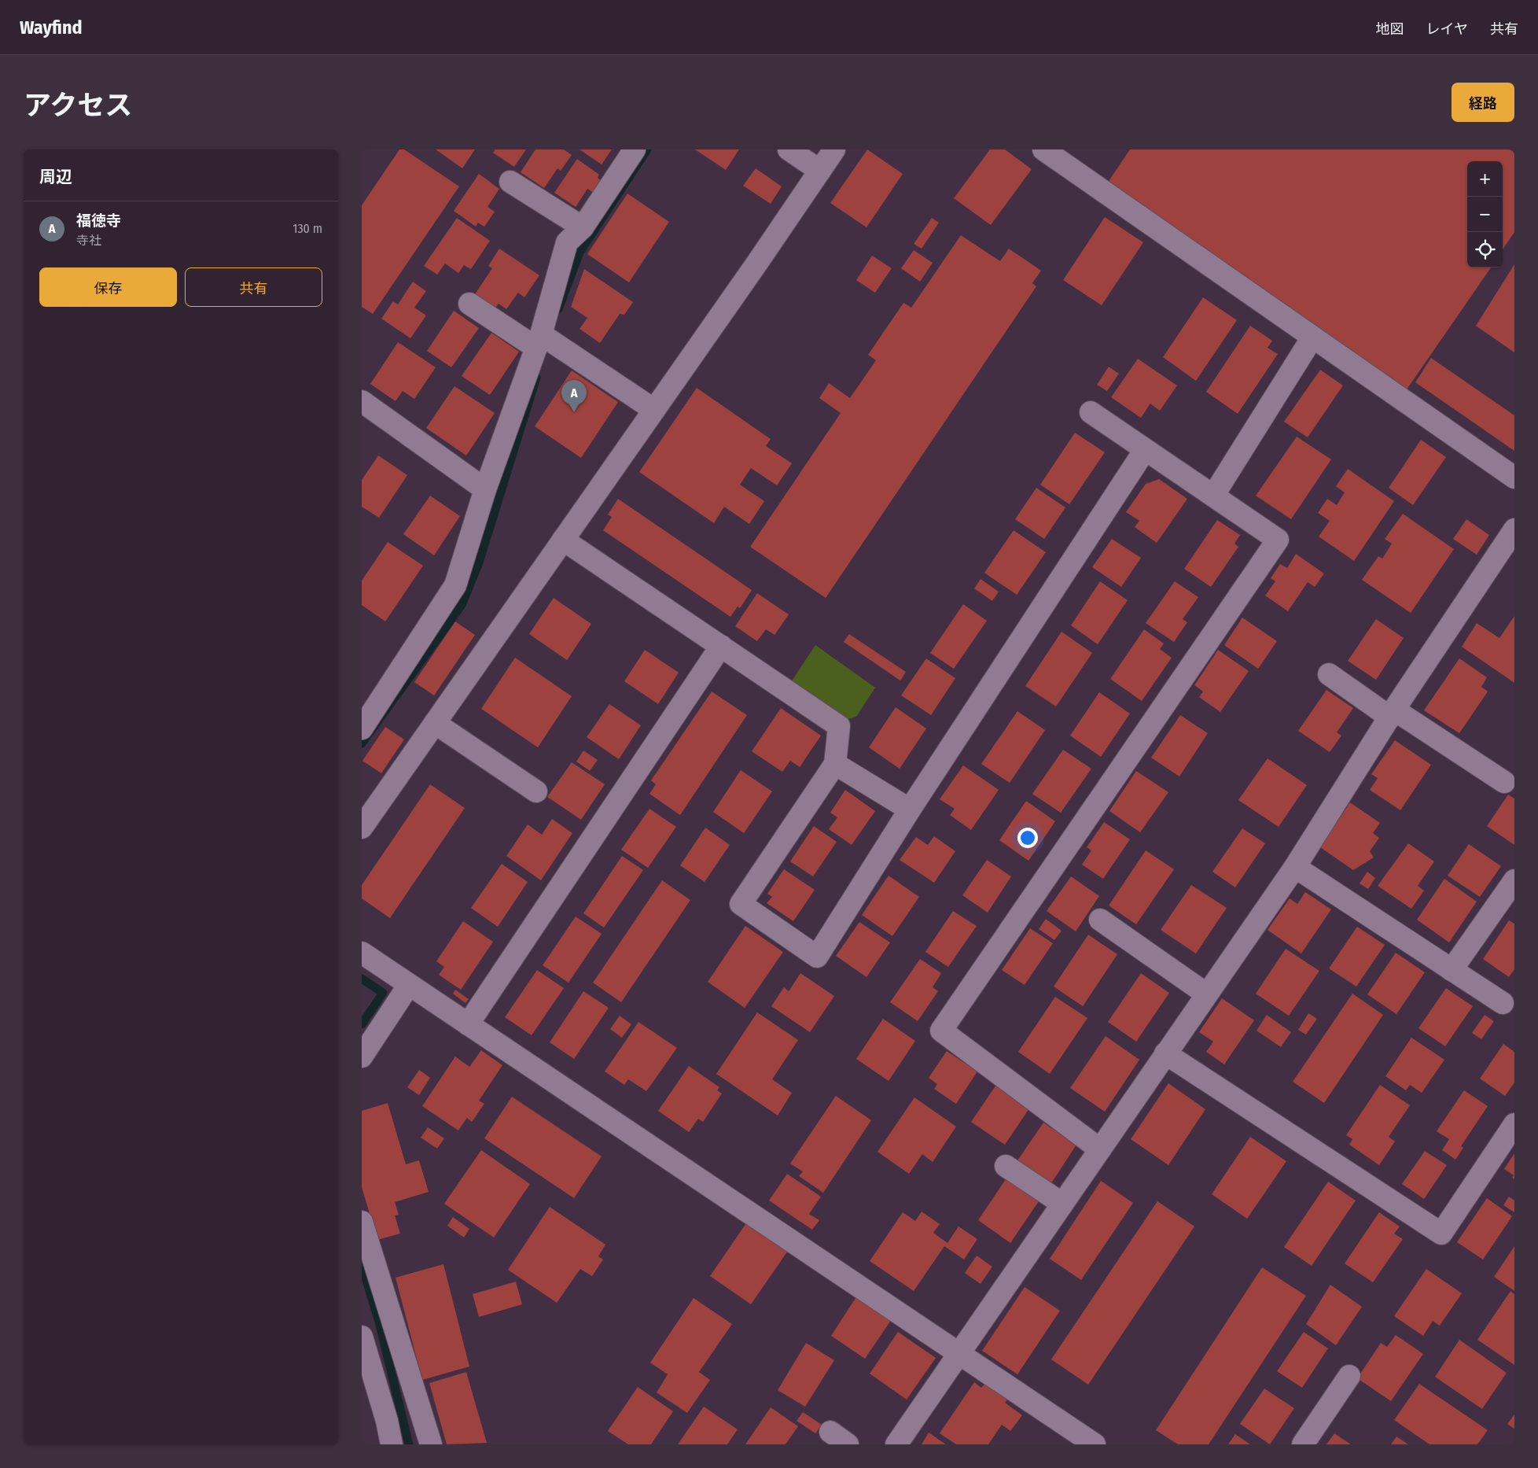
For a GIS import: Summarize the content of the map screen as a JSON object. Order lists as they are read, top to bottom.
{
  "page": {
    "header": "Wayfind",
    "nav": ["地図", "レイヤ", "共有"],
    "title": "アクセス",
    "buttons": [
      "経路",
      ["保存", "共有"]
    ],
    "heading": "周辺",
    "map_buttons": ["+", "−"],
    "list": [
      {
        "mark": "A",
        "name": "福徳寺",
        "note": "寺社",
        "value": "130 m"
      }
    ],
    "pins": "A"
  }
}
